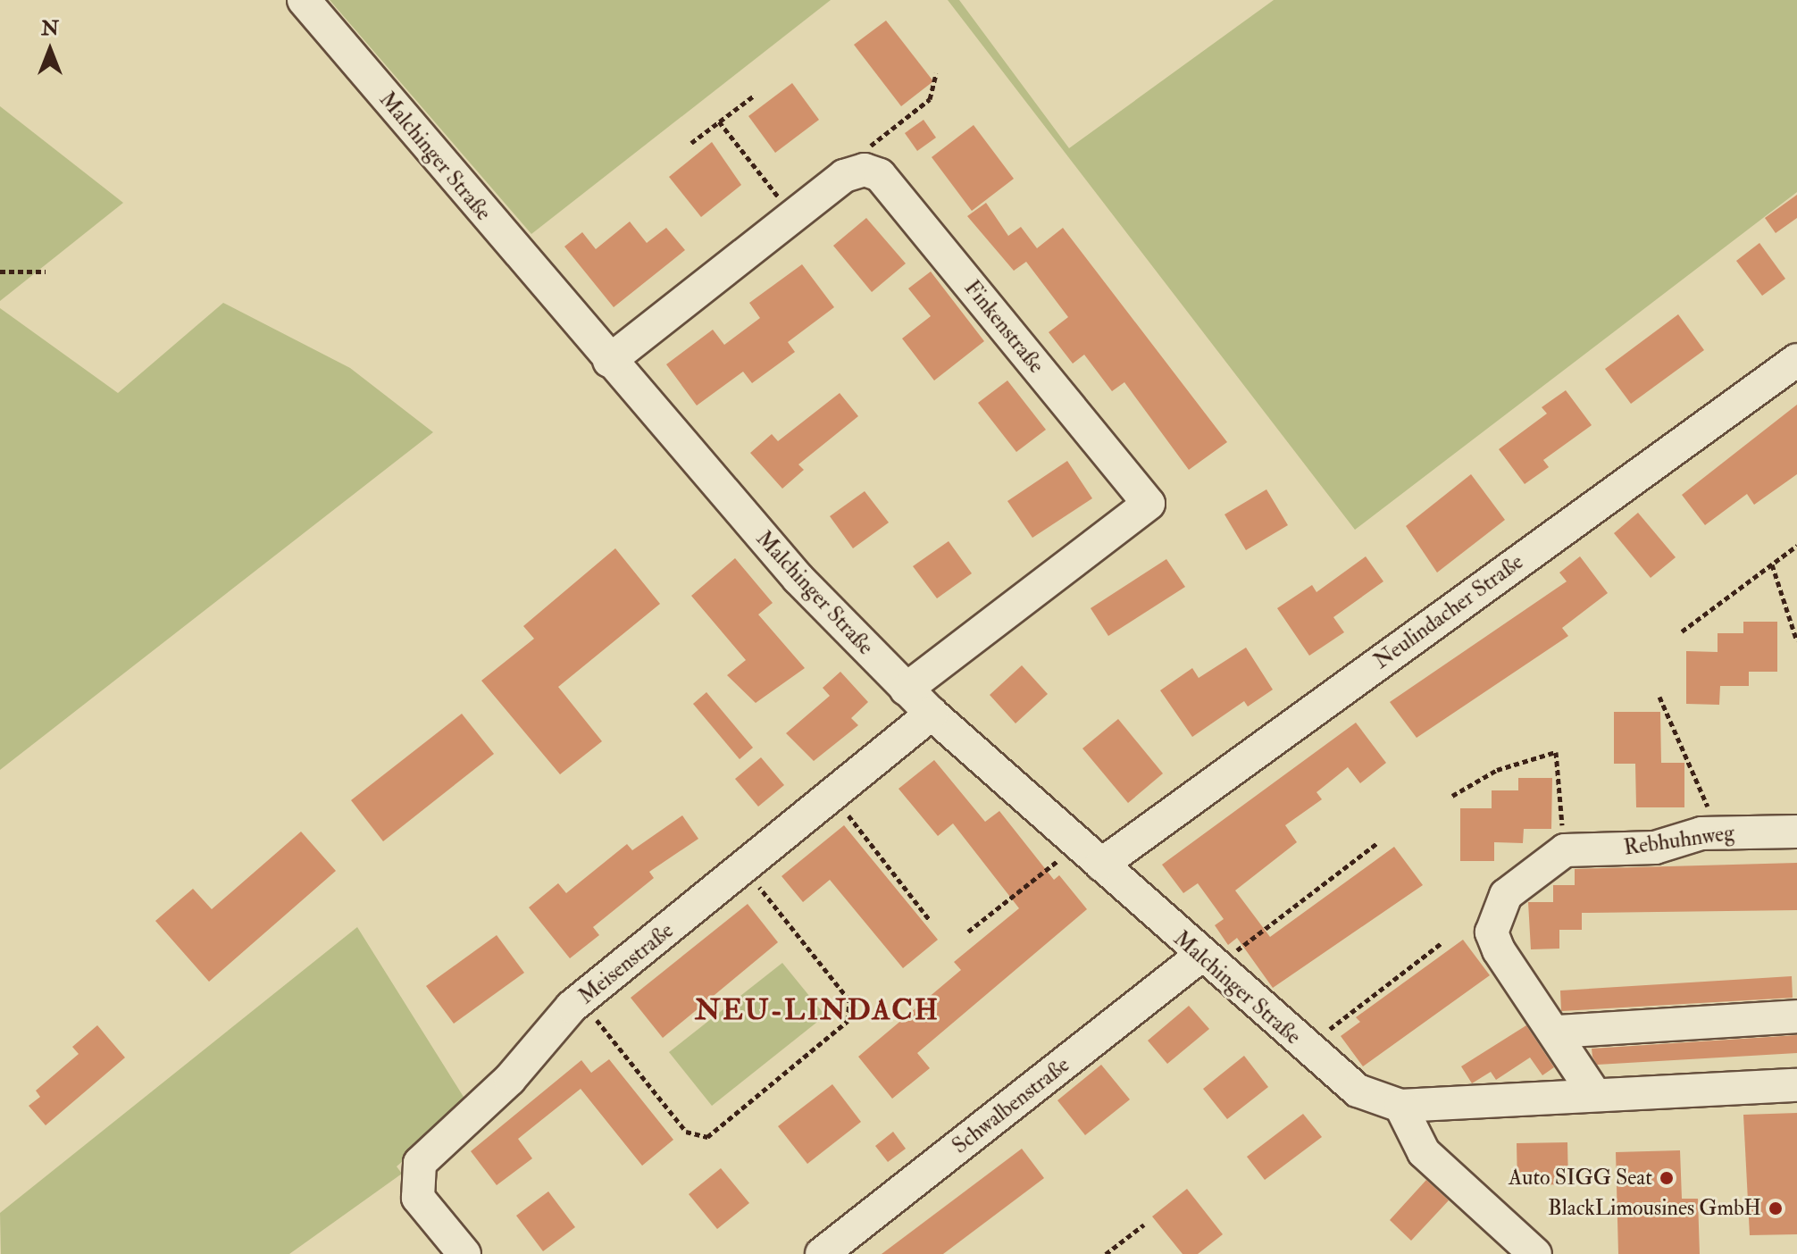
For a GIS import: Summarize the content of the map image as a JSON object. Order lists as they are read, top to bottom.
{
  "streets": {
    "street": [
      "Malchinger Straße",
      "Finkenstraße",
      "Neulindacher Straße",
      "Rebhuhnweg",
      "Meisenstraße",
      "Schwalbenstraße"
    ]
  },
  "crossings": [
    ["Malchinger Straße", "Finkenstraße"],
    ["Malchinger Straße", "Neulindacher Straße"],
    ["Malchinger Straße", "Meisenstraße"],
    ["Malchinger Straße", "Schwalbenstraße"]
  ],
  "districts": ["NEU-LINDACH"],
  "places": ["Auto SIGG Seat", "BlackLimousines GmbH"],
  "north": "top"
}
